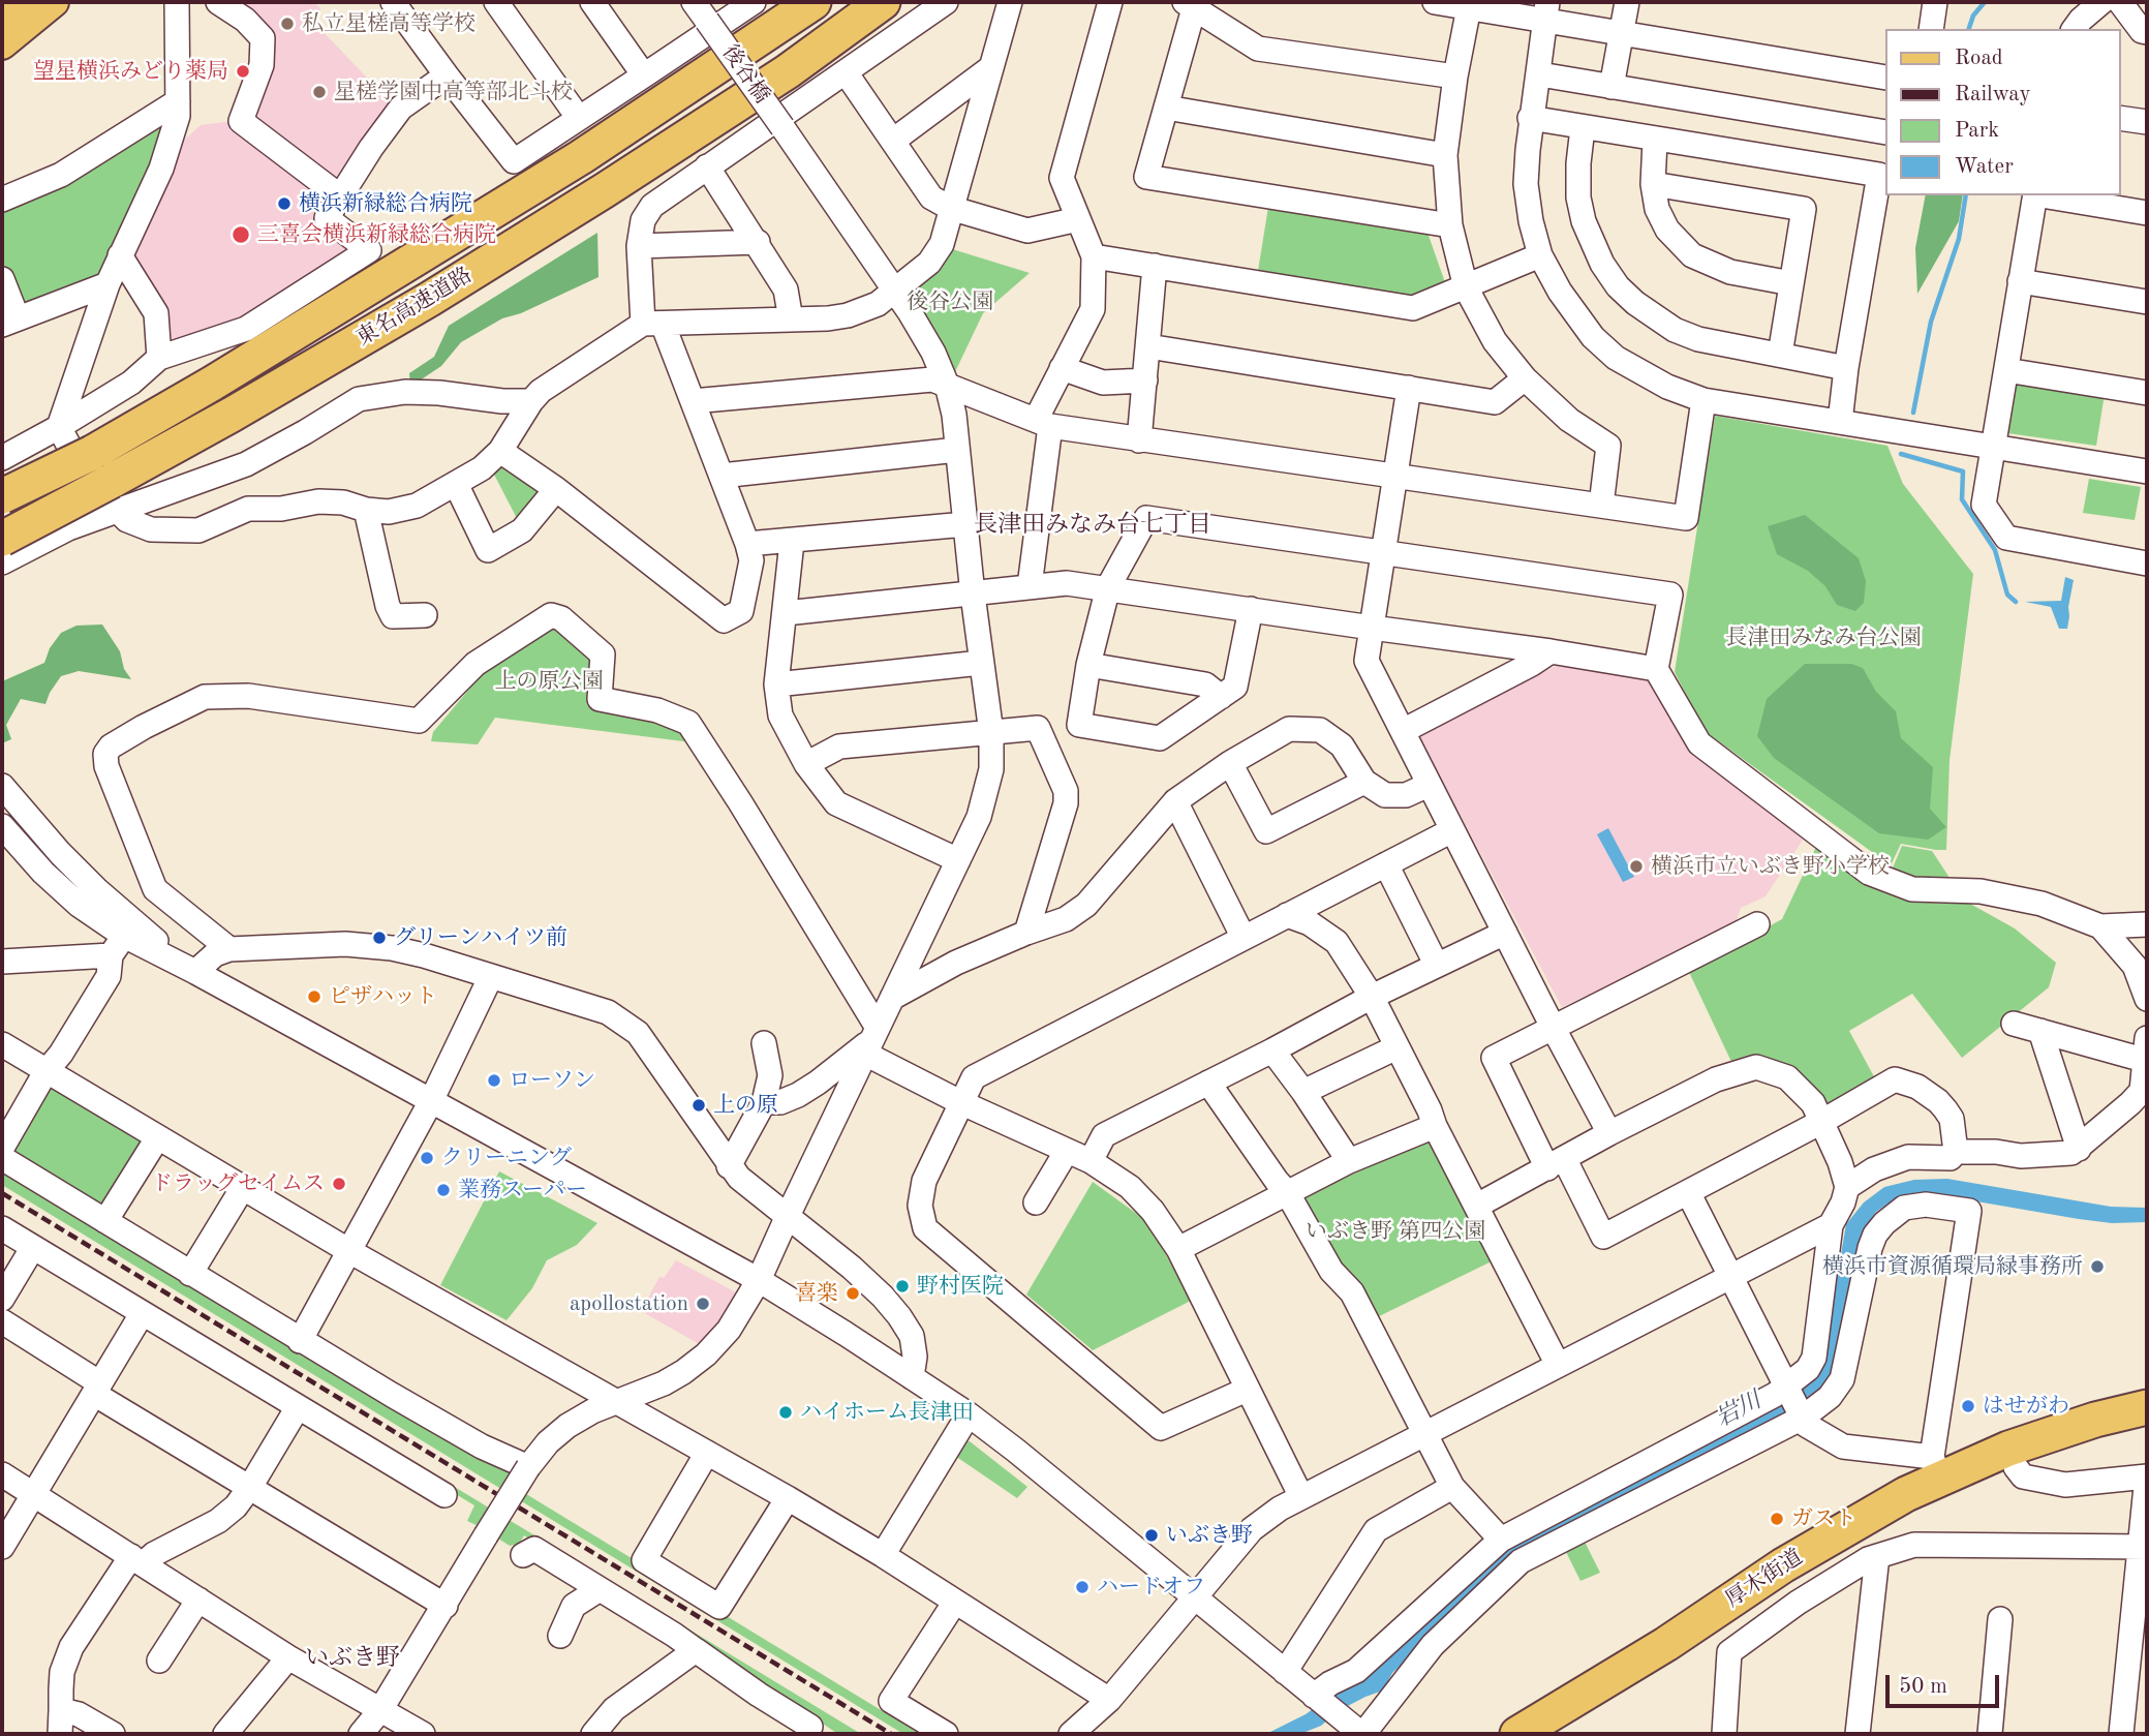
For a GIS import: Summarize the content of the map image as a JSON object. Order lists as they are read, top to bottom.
{
  "streets": {
    "highway": ["東名高速道路", "厚木街道"],
    "street": ["後谷橋"]
  },
  "districts": ["長津田みなみ台七丁目", "いぶき野"],
  "water": ["岩川"],
  "parks": [
    "後谷公園",
    "長津田みなみ台公園",
    "上の原公園",
    "いぶき野 第四公園"
  ],
  "places": [
    "私立星槎高等学校",
    "望星横浜みどり薬局",
    "星槎学園中高等部北斗校",
    "横浜新緑総合病院",
    "三喜会横浜新緑総合病院",
    "横浜市立いぶき野小学校",
    "グリーンハイツ前",
    "ピザハット",
    "ローソン",
    "上の原",
    "クリーニング",
    "ドラッグセイムス",
    "業務スーパー",
    "横浜市資源循環局緑事務所",
    "野村医院",
    "喜楽",
    "apollostation",
    "はせがわ",
    "ハイホーム長津田",
    "ガスト",
    "いぶき野",
    "ハードオフ"
  ],
  "legend": [
    "Road",
    "Railway",
    "Park",
    "Water"
  ],
  "scale_bar": "50 m"
}
